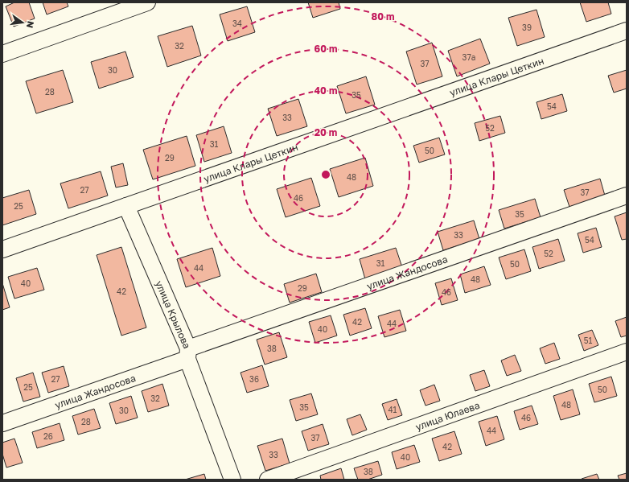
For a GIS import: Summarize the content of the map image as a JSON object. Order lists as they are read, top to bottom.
{
  "streets": {
    "street": [
      "улица Клары Цеткин",
      "улица Жандосова",
      "улица Крылова",
      "улица Юлаева"
    ]
  },
  "crossings": [
    ["улица Клары Цеткин", "улица Крылова"],
    ["улица Жандосова", "улица Крылова"]
  ],
  "house_numbers": [
    "34",
    "39",
    "32",
    "37а",
    "37",
    "30",
    "28",
    "35",
    "54",
    "33",
    "52",
    "31",
    "50",
    "29",
    "48",
    "27",
    "37",
    "46",
    "25",
    "35",
    "33",
    "54",
    "52",
    "31",
    "50",
    "44",
    "48",
    "40",
    "29",
    "42",
    "46",
    "42",
    "44",
    "40",
    "51",
    "38",
    "27",
    "36",
    "25",
    "50",
    "32",
    "48",
    "35",
    "41",
    "30",
    "46",
    "28",
    "44",
    "26",
    "37",
    "42",
    "33",
    "40",
    "38"
  ],
  "north": "right",
  "rings": [
    "80 m",
    "60 m",
    "40 m",
    "20 m"
  ]
}
